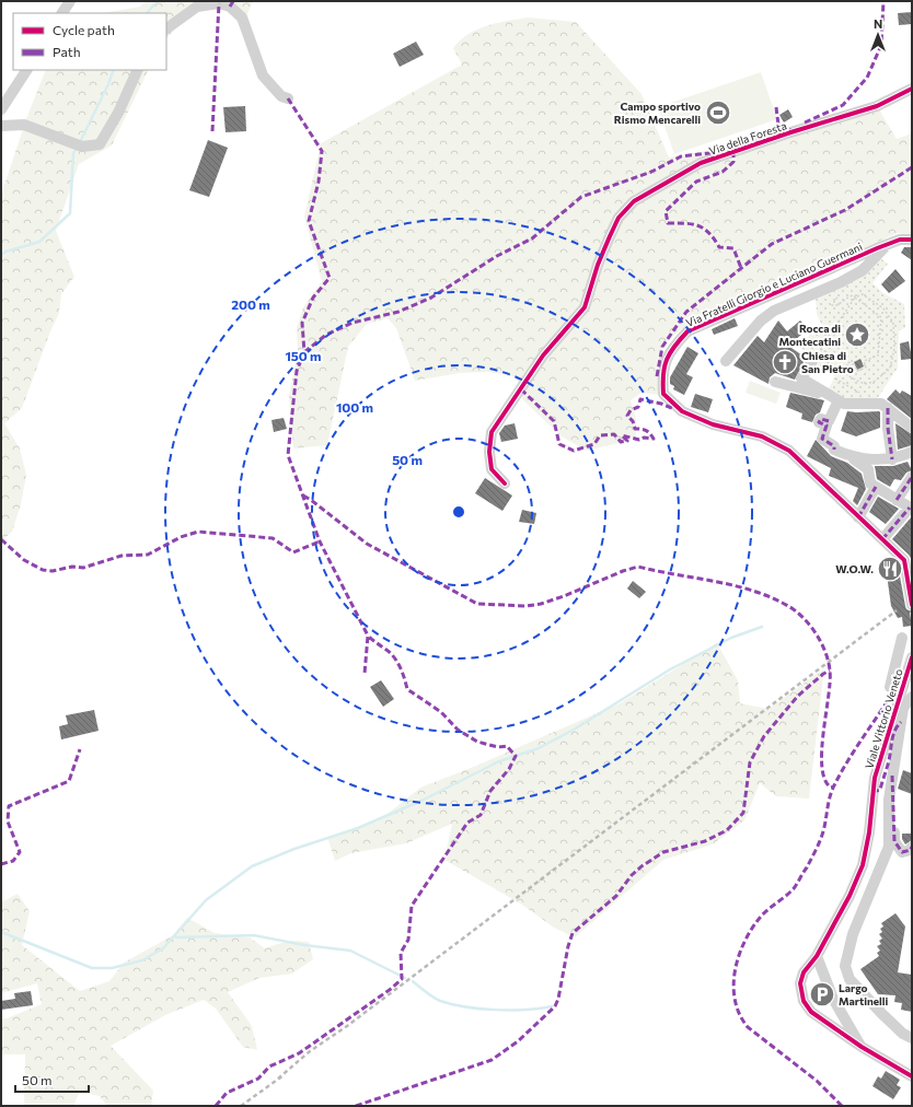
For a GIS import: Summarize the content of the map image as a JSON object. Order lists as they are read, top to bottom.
{
  "streets": {
    "street": ["Via della Foresta", "Via Fratelli Giorgio e Luciano Guermani", "Viale Vittorio Veneto"]
  },
  "places": {
    "sports": ["Campo sportivo Rismo Mencarelli"],
    "place": ["Rocca di Montecatini"],
    "church": ["Chiesa di San Pietro"],
    "restaurant": ["W.O.W."],
    "parking": ["Largo Martinelli"]
  },
  "legend": ["Cycle path", "Path"],
  "scale_bar": "50 m",
  "north": "top",
  "rings": [
    "200 m",
    "150 m",
    "100 m",
    "50 m"
  ]
}
